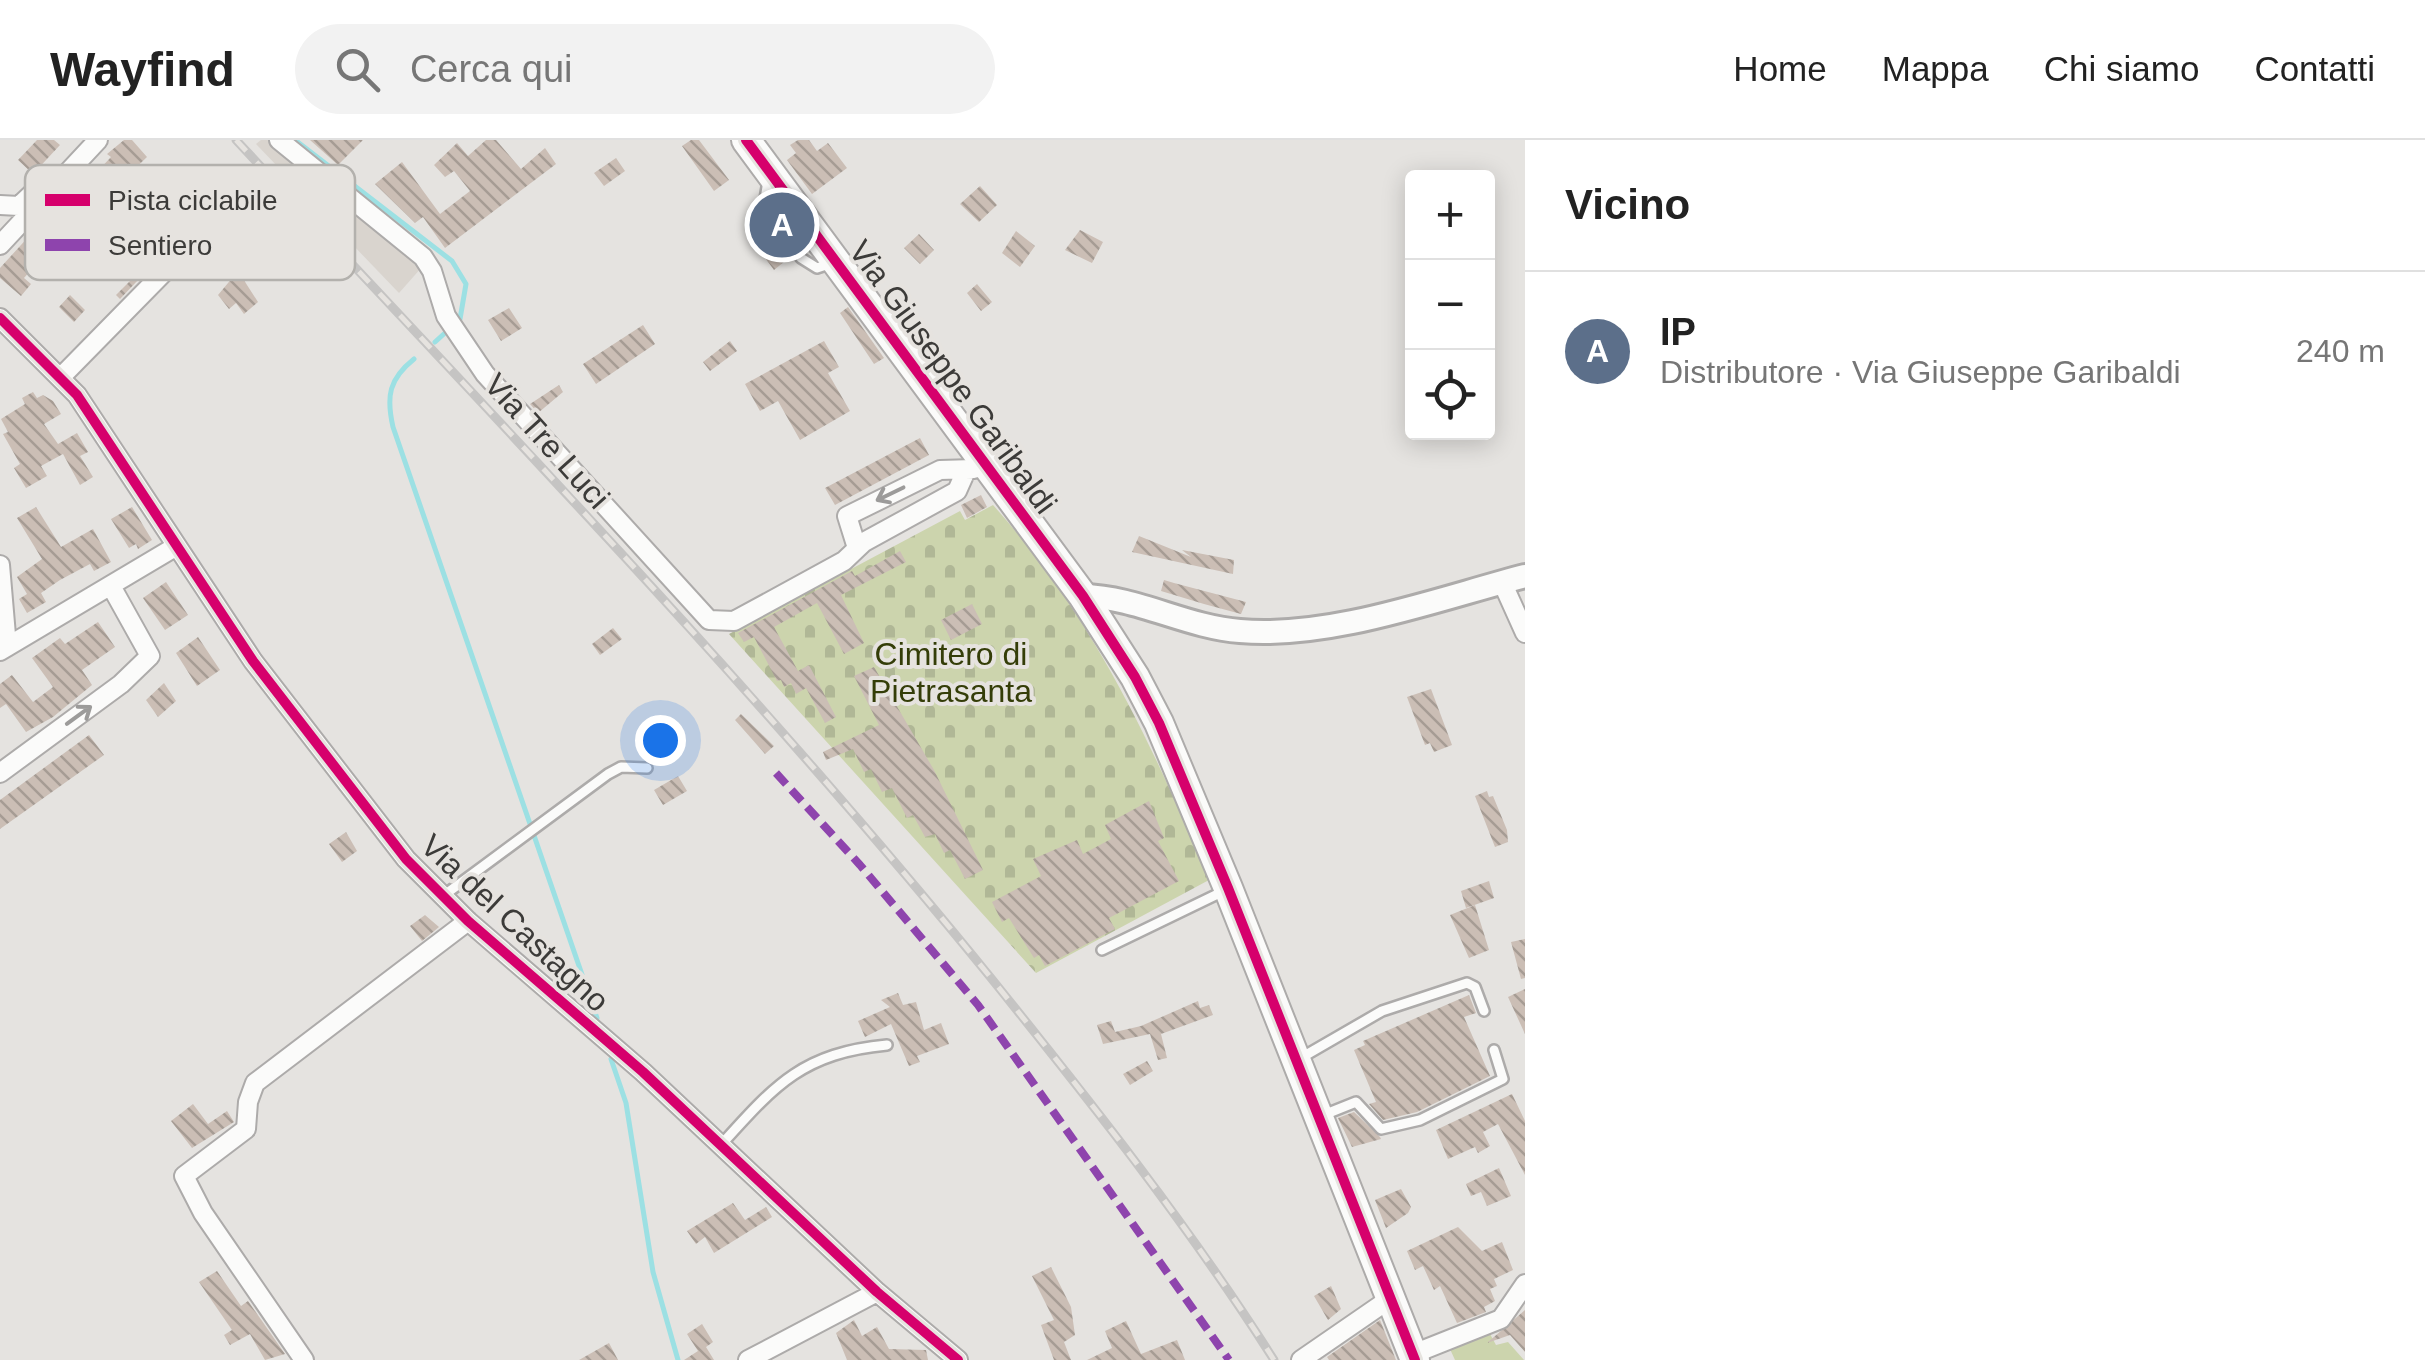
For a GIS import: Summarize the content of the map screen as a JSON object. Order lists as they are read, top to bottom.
{
  "streets": {
    "main road": ["Via Giuseppe Garibaldi"],
    "street": ["Via Tre Luci", "Via del Castagno"]
  },
  "crossings": [
    ["Via Giuseppe Garibaldi", "Via Tre Luci"]
  ],
  "parks": ["Cimitero di Pietrasanta"],
  "legend": ["Pista ciclabile", "Sentiero"],
  "page": {
    "header": "Wayfind",
    "search": "Cerca qui",
    "nav": [
      "Home",
      "Mappa",
      "Chi siamo",
      "Contatti"
    ],
    "heading": "Vicino",
    "map_buttons": ["+", "−"],
    "pins": "A",
    "list": [
      {
        "mark": "A",
        "name": "IP",
        "note": "Distributore · Via Giuseppe Garibaldi",
        "value": "240 m"
      }
    ]
  }
}
